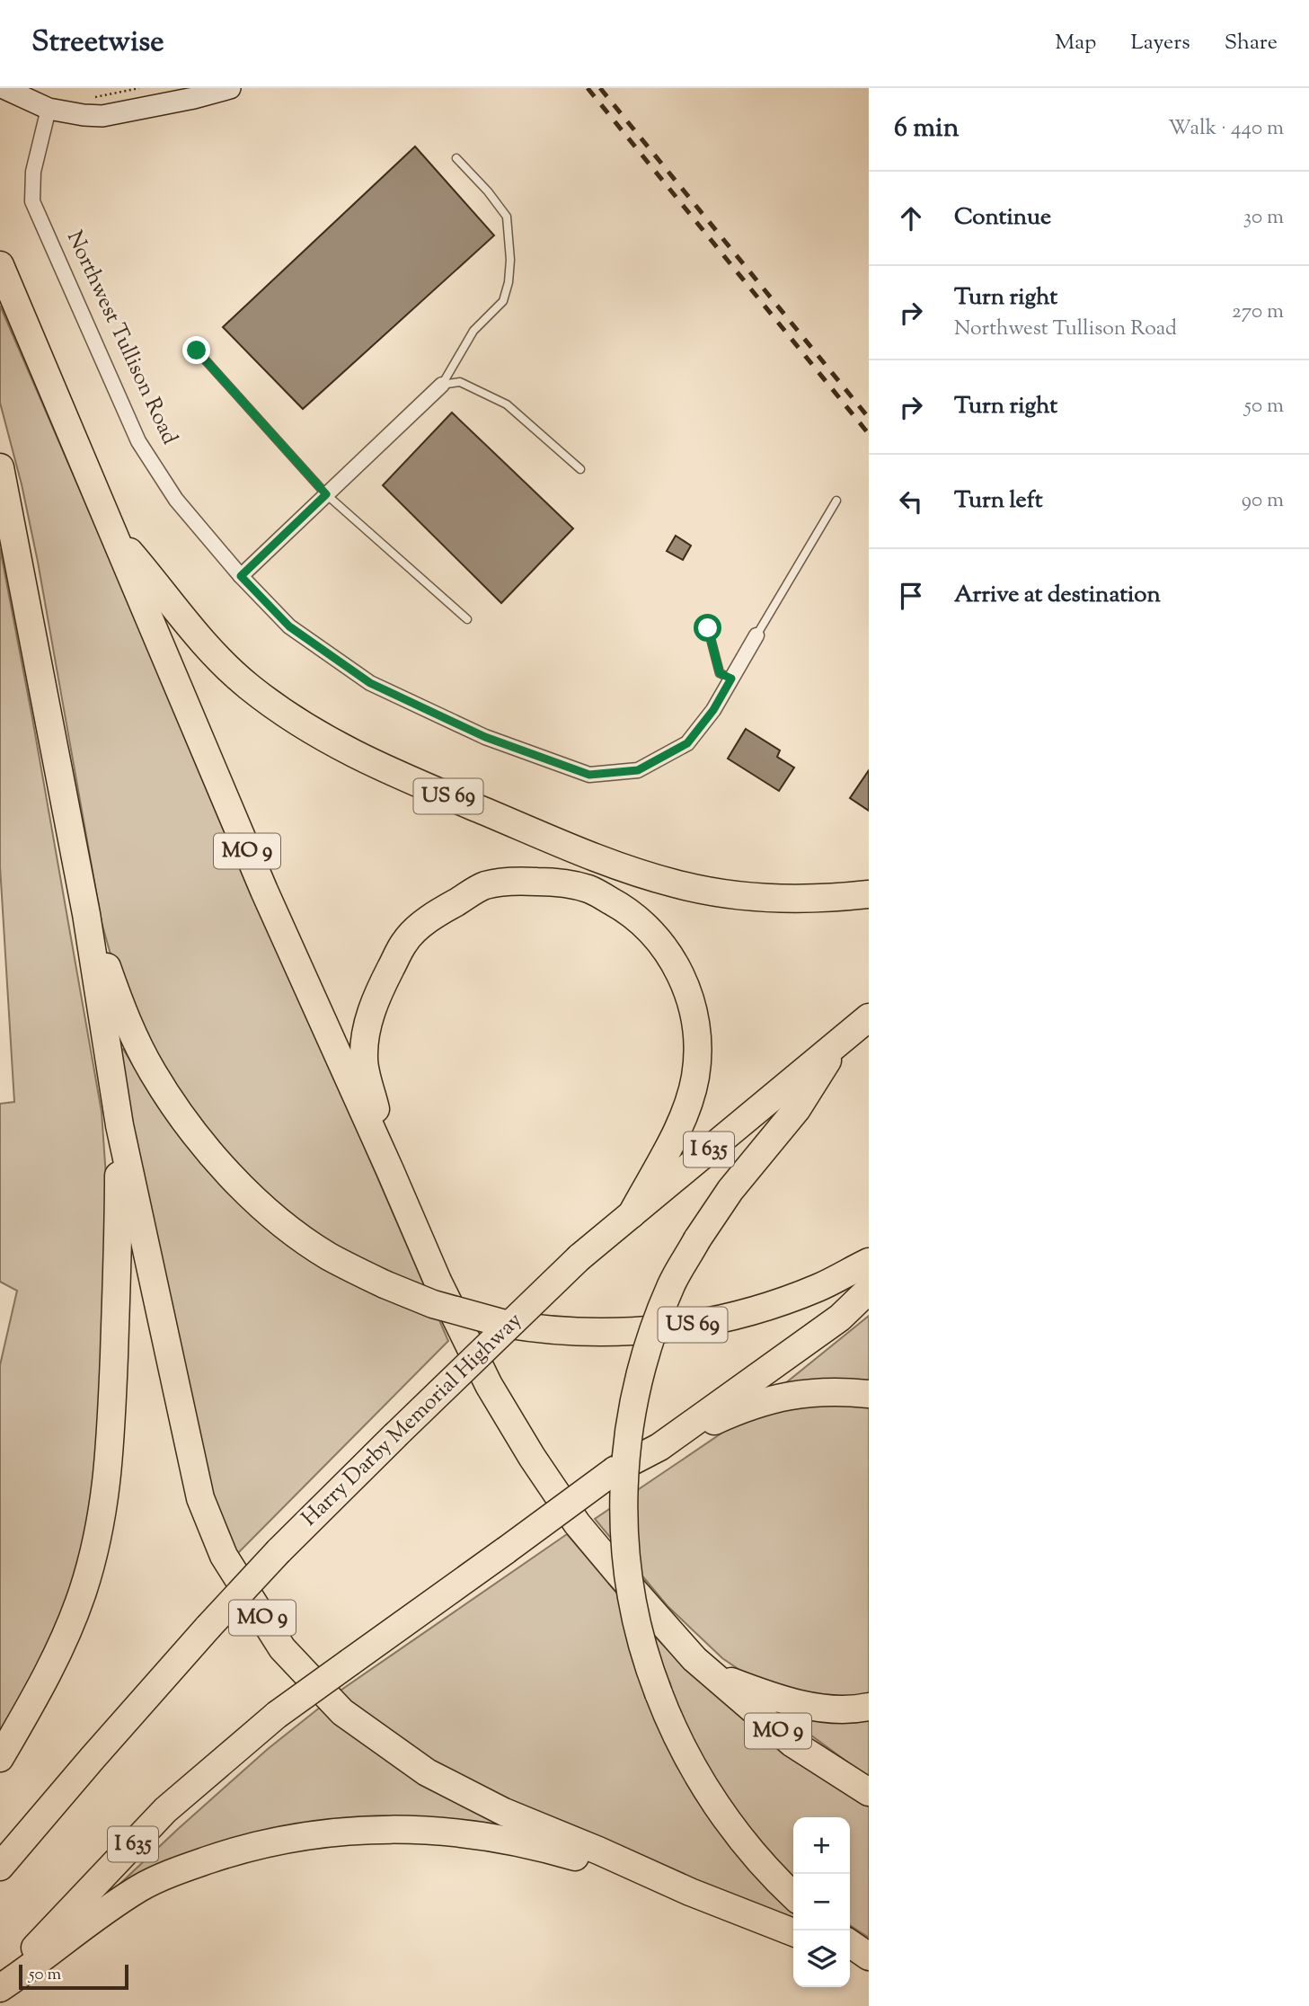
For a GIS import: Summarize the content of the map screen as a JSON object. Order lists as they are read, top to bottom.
{
  "streets": {
    "highway": [
      "US 69",
      "MO 9",
      "I 635",
      "Harry Darby Memorial Highway"
    ],
    "street": ["Northwest Tullison Road"]
  },
  "crossings": [
    ["US 69", "MO 9"]
  ],
  "scale_bar": "50 m",
  "page": {
    "header": "Streetwise",
    "nav": ["Map", "Layers", "Share"],
    "heading": ["6 min", "Walk · 440 m"],
    "list": [
      ["Continue", "30 m"],
      ["Turn right", "Northwest Tullison Road", "270 m"],
      ["Turn right", "50 m"],
      ["Turn left", "90 m"],
      "Arrive at destination"
    ],
    "map_buttons": ["+", "−"],
    "scale": "50 m"
  }
}
